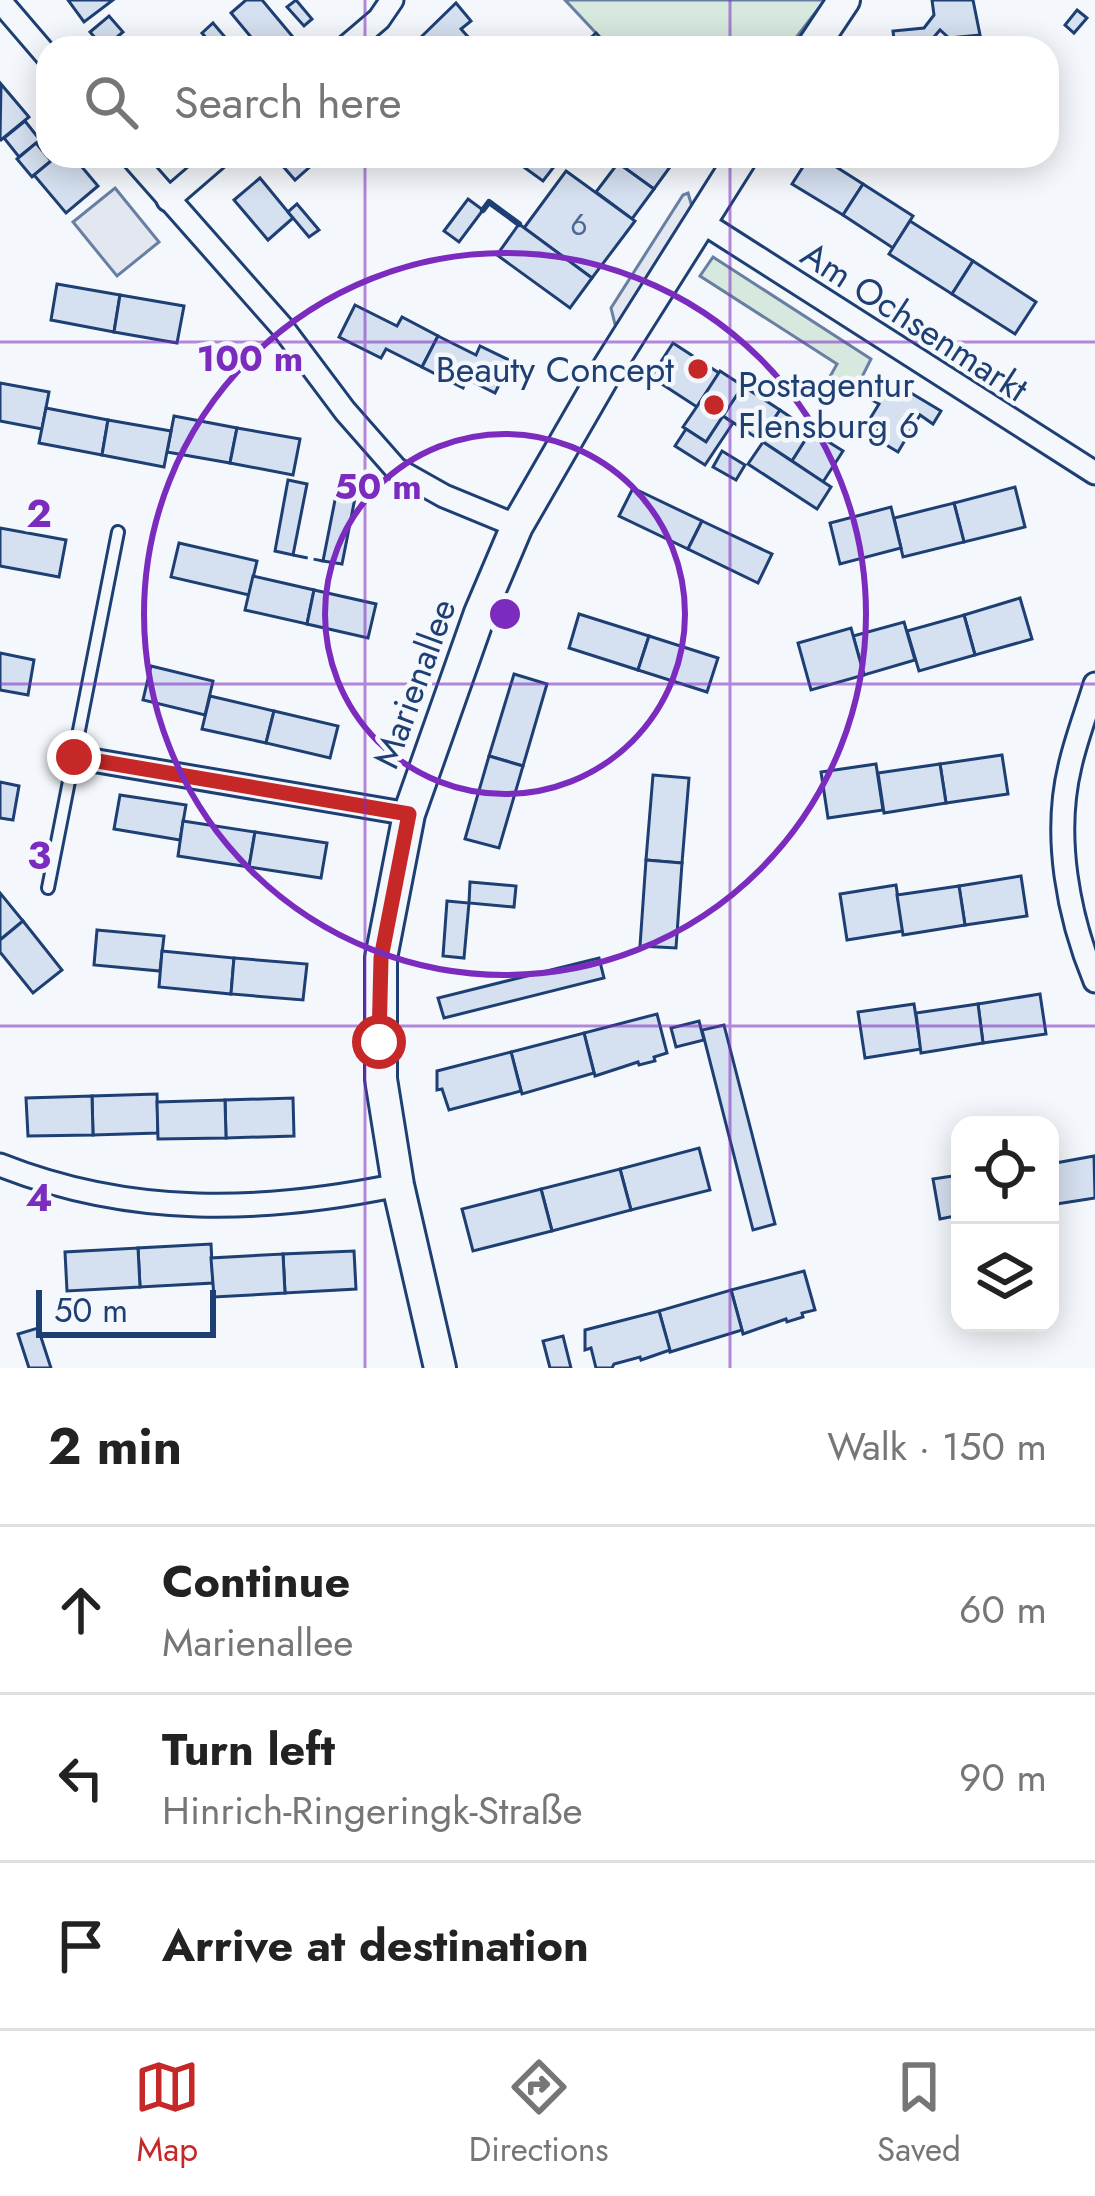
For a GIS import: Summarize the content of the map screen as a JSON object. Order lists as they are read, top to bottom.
{
  "streets": {
    "main road": ["Marienallee"],
    "street": ["Am Ochsenmarkt"]
  },
  "crossings": [
    ["Am Ochsenmarkt", "Marienallee"]
  ],
  "places": ["Beauty Concept", "Postagentur Flensburg 6"],
  "house_numbers": ["6"],
  "scale_bar": "50 m",
  "page": {
    "search": "Search here",
    "scale": "50 m",
    "heading": ["2 min", "Walk · 150 m"],
    "list": [
      ["Continue", "Marienallee", "60 m"],
      ["Turn left", "Hinrich-Ringeringk-Straße", "90 m"],
      "Arrive at destination"
    ],
    "nav": ["Map", "Directions", "Saved"]
  },
  "grid": {
    "rows": ["2", "3", "4"]
  },
  "rings": ["100 m", "50 m"]
}
